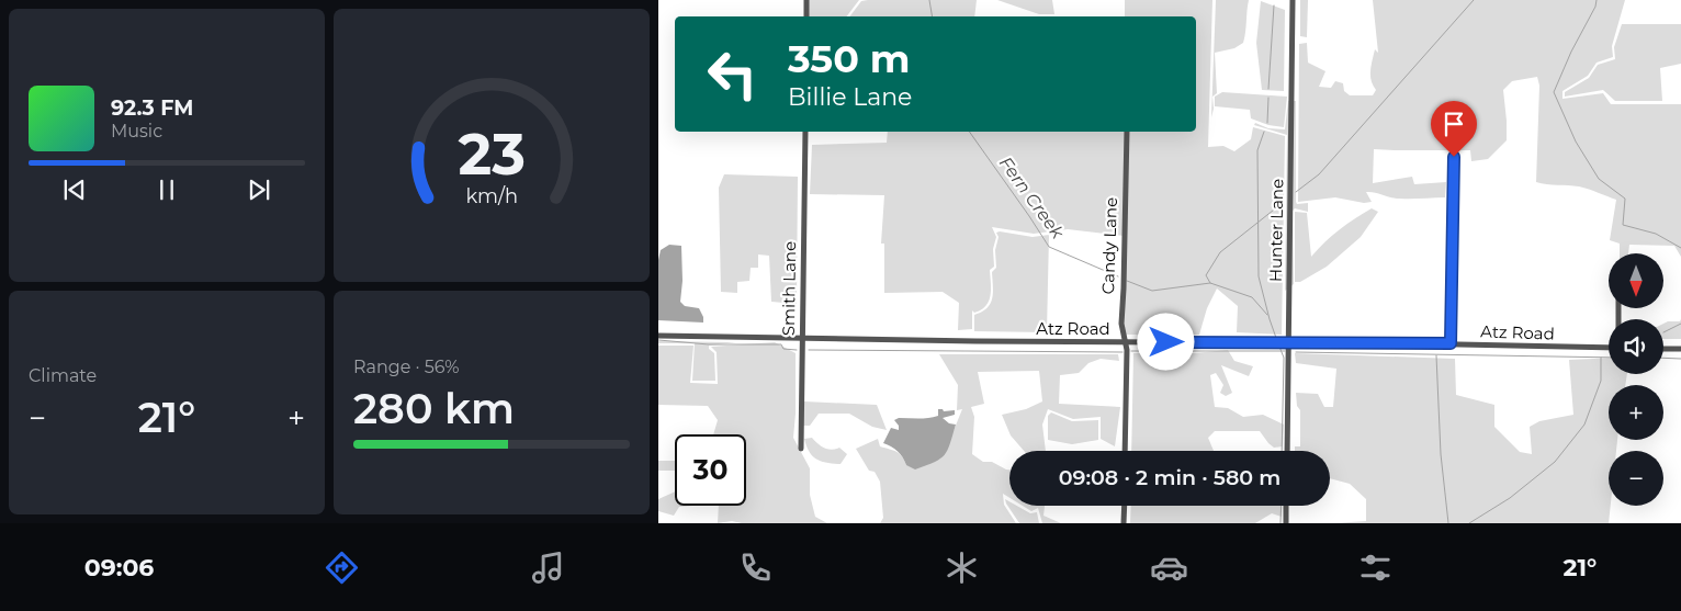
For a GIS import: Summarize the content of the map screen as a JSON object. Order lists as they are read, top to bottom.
{
  "streets": {
    "street": [
      "Hunter Lane",
      "Candy Lane",
      "Smith Lane",
      "Atz Road"
    ]
  },
  "crossings": [
    ["Hunter Lane", "Atz Road"],
    ["Candy Lane", "Atz Road"],
    ["Smith Lane", "Atz Road"]
  ],
  "water": ["Fern Creek"],
  "north": "bottom",
  "page": {
    "turn": ["350 m", "Billie Lane"],
    "song": ["92.3 FM", "Music"],
    "map_buttons": ["+", "−"],
    "tile": [
      "Climate",
      ["Range · 56%", "280 km"]
    ],
    "heat": ["−", "21°", "+"],
    "limit": "30",
    "trip": "09:08 · 2 min · 580 m",
    "tabs": ["09:06", "21°"],
    "gauge": ["23", "km/h"]
  }
}
